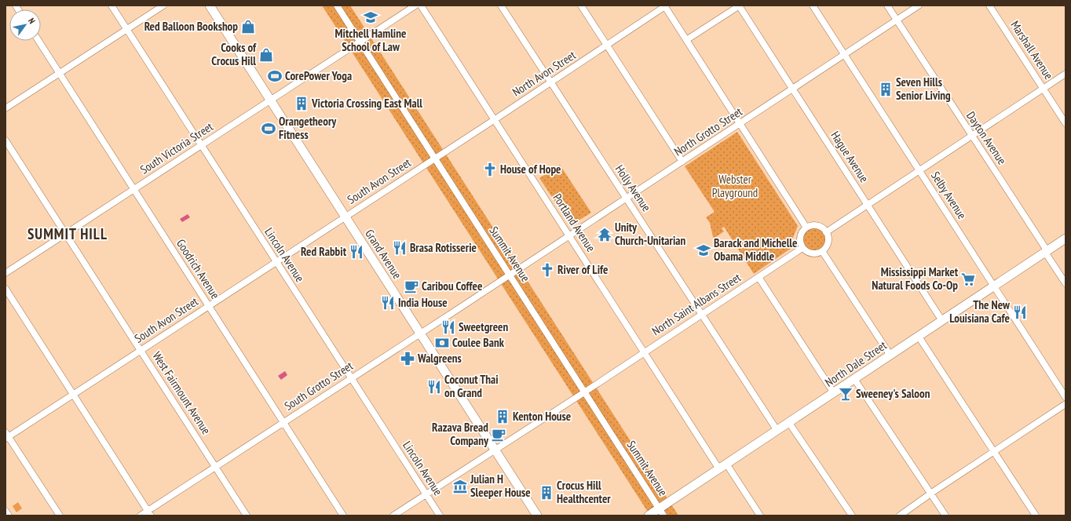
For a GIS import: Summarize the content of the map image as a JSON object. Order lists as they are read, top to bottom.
{
  "streets": {
    "main road": ["Grand Avenue", "North Dale Street"],
    "street": [
      "Marshall Avenue",
      "North Avon Street",
      "North Grotto Street",
      "Dayton Avenue",
      "South Victoria Street",
      "Hague Avenue",
      "South Avon Street",
      "Holly Avenue",
      "Selby Avenue",
      "Portland Avenue",
      "Summit Avenue",
      "Lincoln Avenue",
      "Goodrich Avenue",
      "North Saint Albans Street",
      "South Grotto Street",
      "West Fairmount Avenue"
    ]
  },
  "crossings": [
    ["North Avon Street", "South Avon Street"],
    ["North Avon Street", "Holly Avenue"],
    ["North Avon Street", "Portland Avenue"],
    ["North Avon Street", "Summit Avenue"],
    ["North Grotto Street", "Dayton Avenue"],
    ["North Grotto Street", "Hague Avenue"],
    ["North Grotto Street", "Holly Avenue"],
    ["North Grotto Street", "Selby Avenue"],
    ["North Grotto Street", "Portland Avenue"],
    ["North Grotto Street", "Summit Avenue"],
    ["North Grotto Street", "South Grotto Street"],
    ["Dayton Avenue", "North Dale Street"],
    ["South Victoria Street", "Grand Avenue"],
    ["South Victoria Street", "Summit Avenue"],
    ["South Victoria Street", "Lincoln Avenue"],
    ["South Victoria Street", "Goodrich Avenue"],
    ["South Victoria Street", "West Fairmount Avenue"],
    ["Hague Avenue", "North Dale Street"],
    ["South Avon Street", "Grand Avenue"],
    ["South Avon Street", "Summit Avenue"],
    ["South Avon Street", "Lincoln Avenue"],
    ["South Avon Street", "Goodrich Avenue"],
    ["South Avon Street", "West Fairmount Avenue"],
    ["Holly Avenue", "North Saint Albans Street"],
    ["Holly Avenue", "North Dale Street"],
    ["Selby Avenue", "North Dale Street"],
    ["Portland Avenue", "North Saint Albans Street"],
    ["Portland Avenue", "North Dale Street"],
    ["Grand Avenue", "North Saint Albans Street"],
    ["Grand Avenue", "South Grotto Street"],
    ["Summit Avenue", "North Saint Albans Street"],
    ["Summit Avenue", "North Dale Street"],
    ["Summit Avenue", "South Grotto Street"],
    ["Lincoln Avenue", "North Saint Albans Street"],
    ["Lincoln Avenue", "South Grotto Street"],
    ["Goodrich Avenue", "South Grotto Street"],
    ["South Grotto Street", "West Fairmount Avenue"]
  ],
  "districts": ["SUMMIT HILL"],
  "parks": ["Webster Playground"],
  "places": {
    "school or university": ["Mitchell Hamline School of Law", "Barack and Michelle Obama Middle"],
    "shop": ["Red Balloon Bookshop", "Cooks of Crocus Hill"],
    "sports": ["CorePower Yoga", "Orangetheory Fitness"],
    "building": [
      "Seven Hills Senior Living",
      "Victoria Crossing East Mall",
      "Kenton House",
      "Crocus Hill Healthcenter"
    ],
    "church": ["House of Hope", "River of Life"],
    "temple": ["Unity Church-Unitarian"],
    "restaurant": [
      "Brasa Rotisserie",
      "Red Rabbit",
      "India House",
      "The New Louisiana Cafe",
      "Sweetgreen",
      "Coconut Thai on Grand"
    ],
    "supermarket": ["Mississippi Market Natural Foods Co-Op"],
    "cafe": ["Caribou Coffee", "Razava Bread Company"],
    "bank": ["Coulee Bank"],
    "pharmacy": ["Walgreens"],
    "bar": ["Sweeney's Saloon"],
    "museum": ["Julian H Sleeper House"]
  },
  "north": "top right"
}
